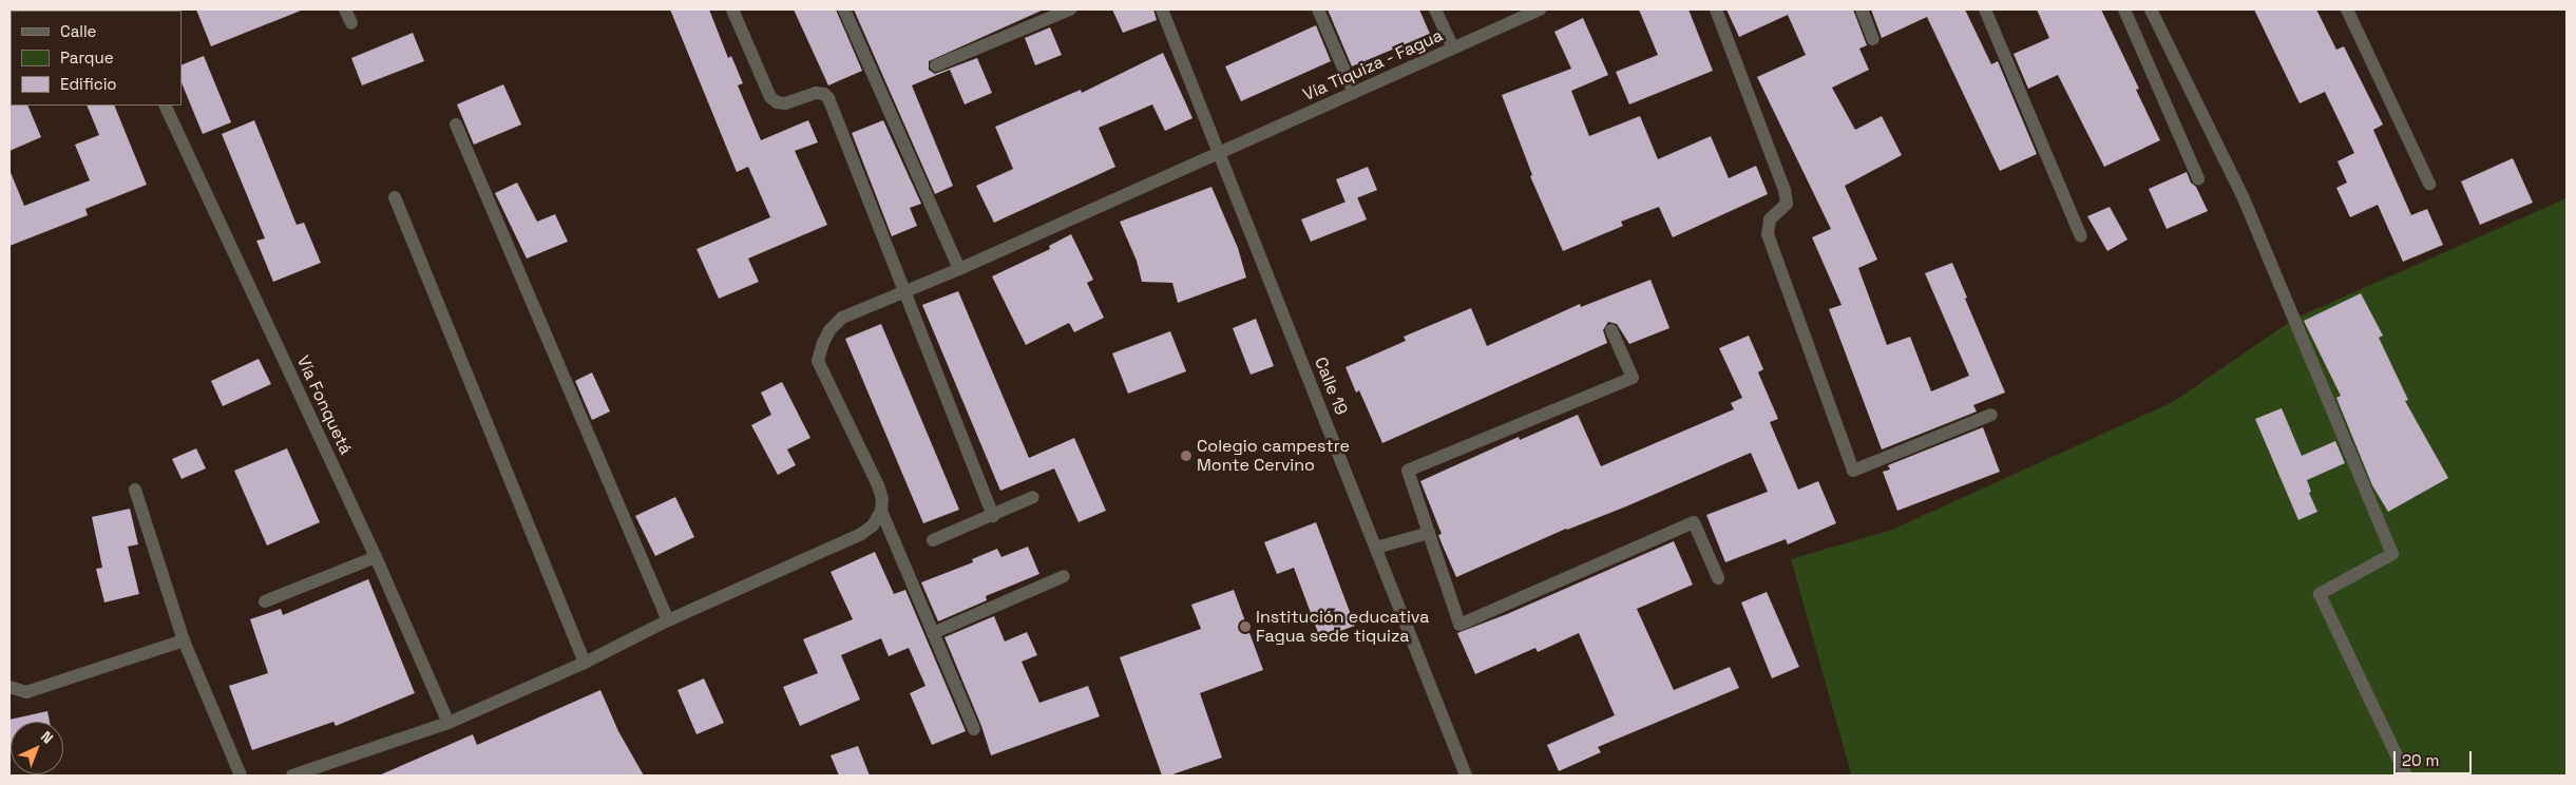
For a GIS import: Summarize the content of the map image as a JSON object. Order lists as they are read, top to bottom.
{
  "streets": {
    "street": ["Vía Tiquiza - Fagua", "Calle 19", "Vía Fonquetá"]
  },
  "crossings": [
    ["Vía Tiquiza - Fagua", "Calle 19"]
  ],
  "places": ["Colegio campestre Monte Cervino", "Institución educativa Fagua sede tiquiza"],
  "legend": ["Calle", "Parque", "Edificio"],
  "scale_bar": "20 m",
  "north": "top right"
}
